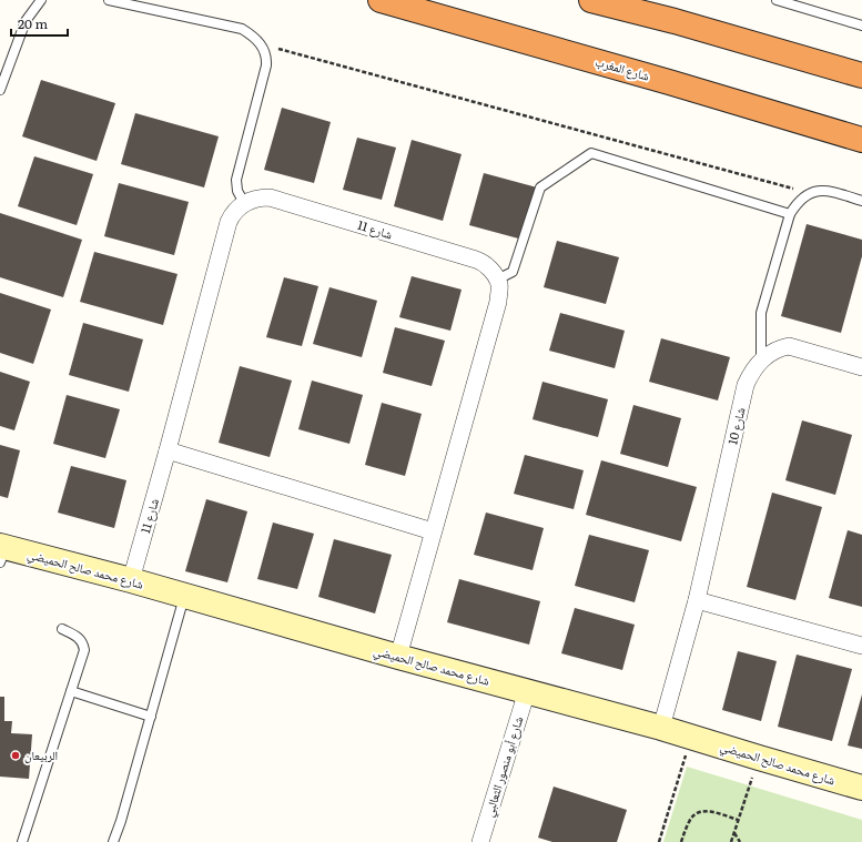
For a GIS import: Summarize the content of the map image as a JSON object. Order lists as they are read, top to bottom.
{
  "streets": {
    "highway": ["شارع المغرب"],
    "street": [
      "شارع 11",
      "شارع 10",
      "شارع محمد صالح الحميضي",
      "شارع أبو منصور الثعالبي"
    ]
  },
  "crossings": [
    ["شارع 11", "شارع محمد صالح الحميضي"],
    ["شارع 10", "شارع محمد صالح الحميضي"],
    ["شارع محمد صالح الحميضي", "شارع أبو منصور الثعالبي"]
  ],
  "places": ["الربيعان"],
  "scale_bar": "20 m"
}
